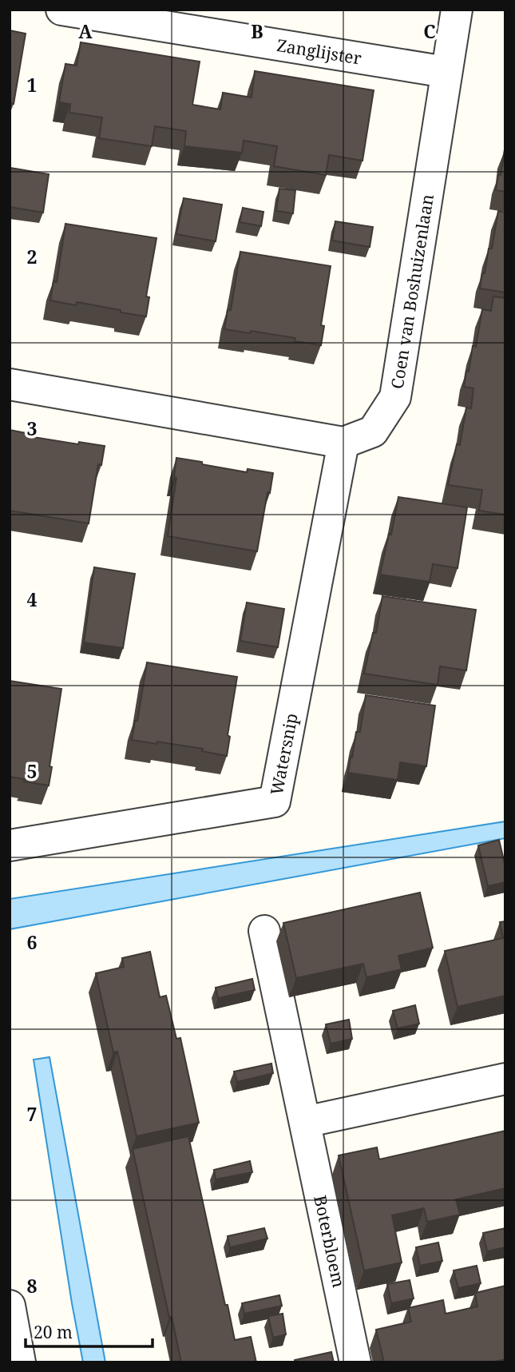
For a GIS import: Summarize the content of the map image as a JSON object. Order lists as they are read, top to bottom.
{
  "streets": {
    "street": [
      "Zanglijster",
      "Coen van Boshuizenlaan",
      "Watersnip",
      "Boterbloem"
    ]
  },
  "crossings": [
    ["Zanglijster", "Coen van Boshuizenlaan"],
    ["Coen van Boshuizenlaan", "Watersnip"]
  ],
  "scale_bar": "20 m",
  "grid": {
    "columns": ["A", "B", "C"],
    "rows": [
      "1",
      "2",
      "3",
      "4",
      "5",
      "6",
      "7",
      "8"
    ]
  }
}
